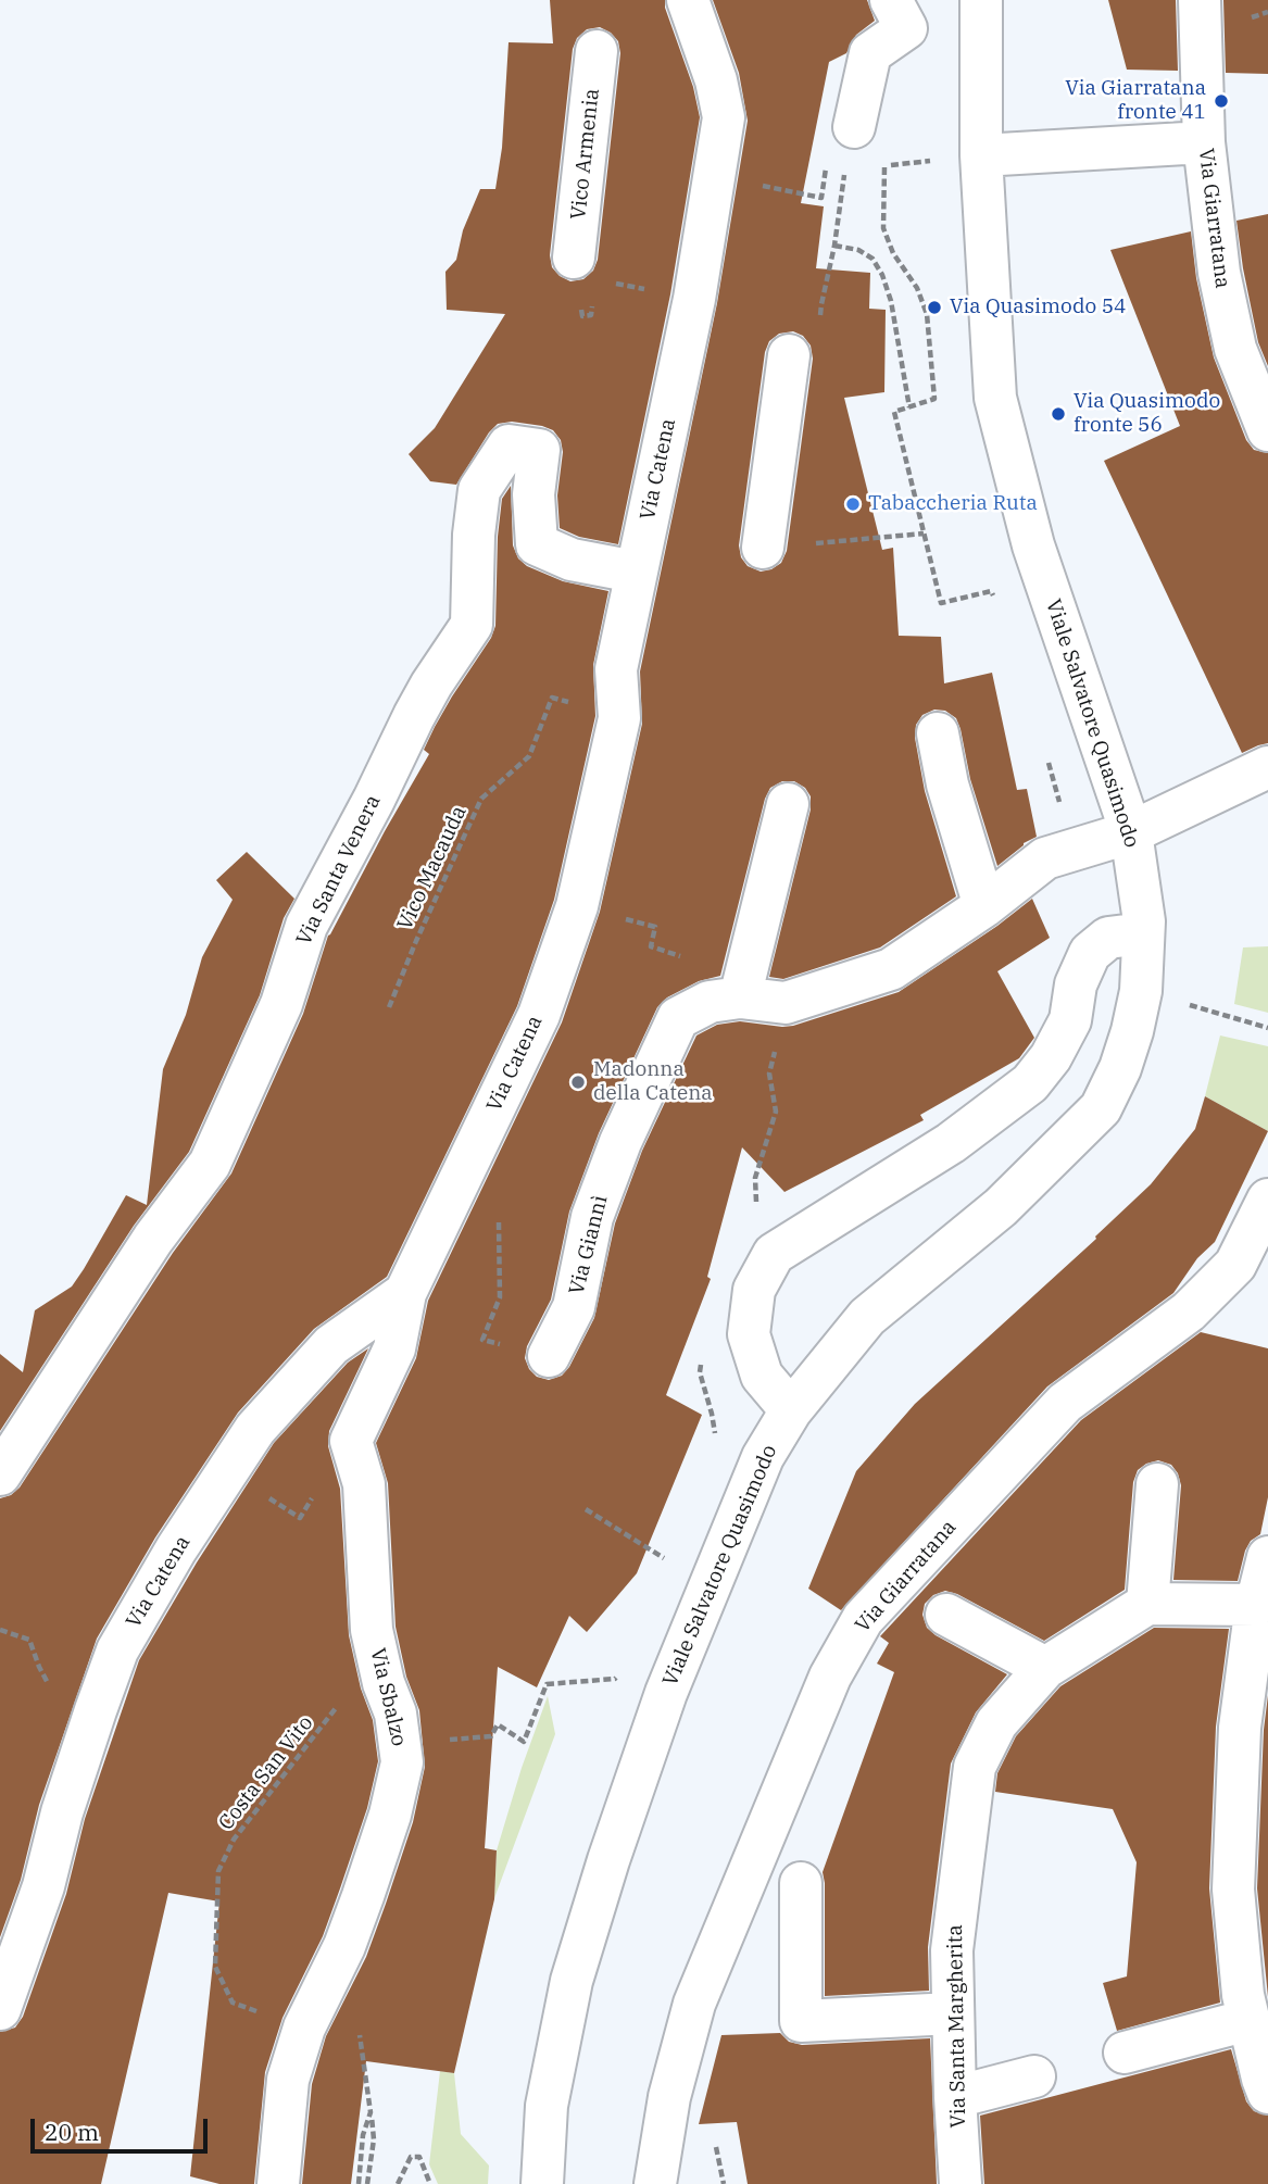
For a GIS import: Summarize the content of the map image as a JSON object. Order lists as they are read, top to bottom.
{
  "streets": {
    "street": [
      "Vico Armenia",
      "Via Giarratana",
      "Via Catena",
      "Viale Salvatore Quasimodo",
      "Via Santa Venera",
      "Via Giannì",
      "Via Sbalzo",
      "Via Santa Margherita"
    ],
    "path": ["Vico Macauda", "Costa San Vito"]
  },
  "crossings": [
    ["Via Catena", "Vico Macauda"],
    ["Via Catena", "Via Santa Venera"],
    ["Via Sbalzo", "Costa San Vito"]
  ],
  "places": [
    "Via Giarratana fronte 41",
    "Via Quasimodo 54",
    "Via Quasimodo fronte 56",
    "Tabaccheria Ruta",
    "Madonna della Catena"
  ],
  "scale_bar": "20 m"
}
